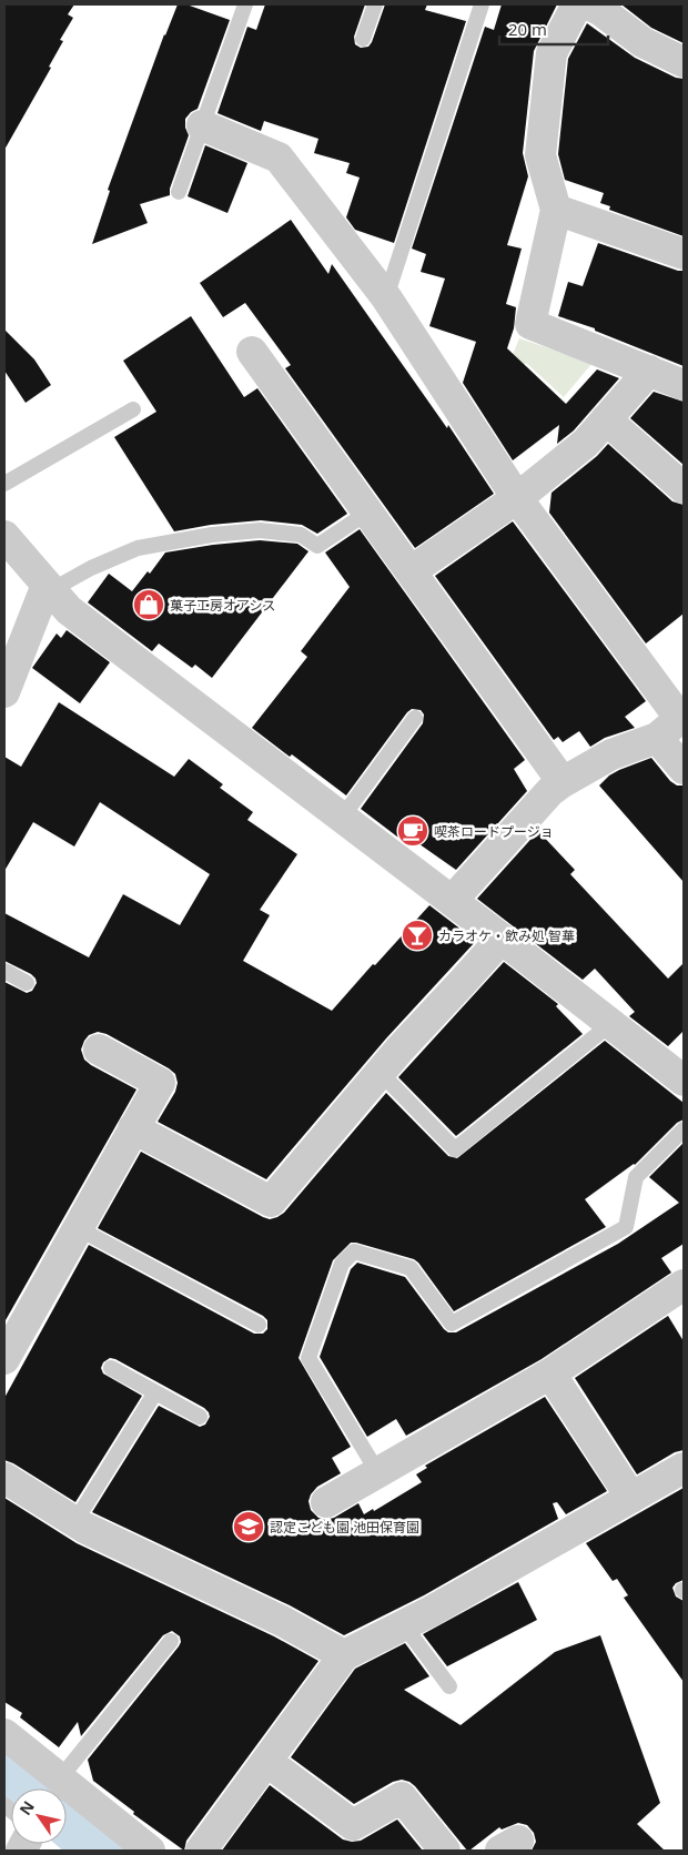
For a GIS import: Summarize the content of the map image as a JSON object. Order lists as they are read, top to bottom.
{
  "places": {
    "shop": ["菓子工房オアシス"],
    "cafe": ["喫茶ロードプージョ"],
    "bar": ["カラオケ・飲み処 智華"],
    "school or university": ["認定こども園 池田保育園"]
  },
  "scale_bar": "20 m",
  "north": "top left"
}
